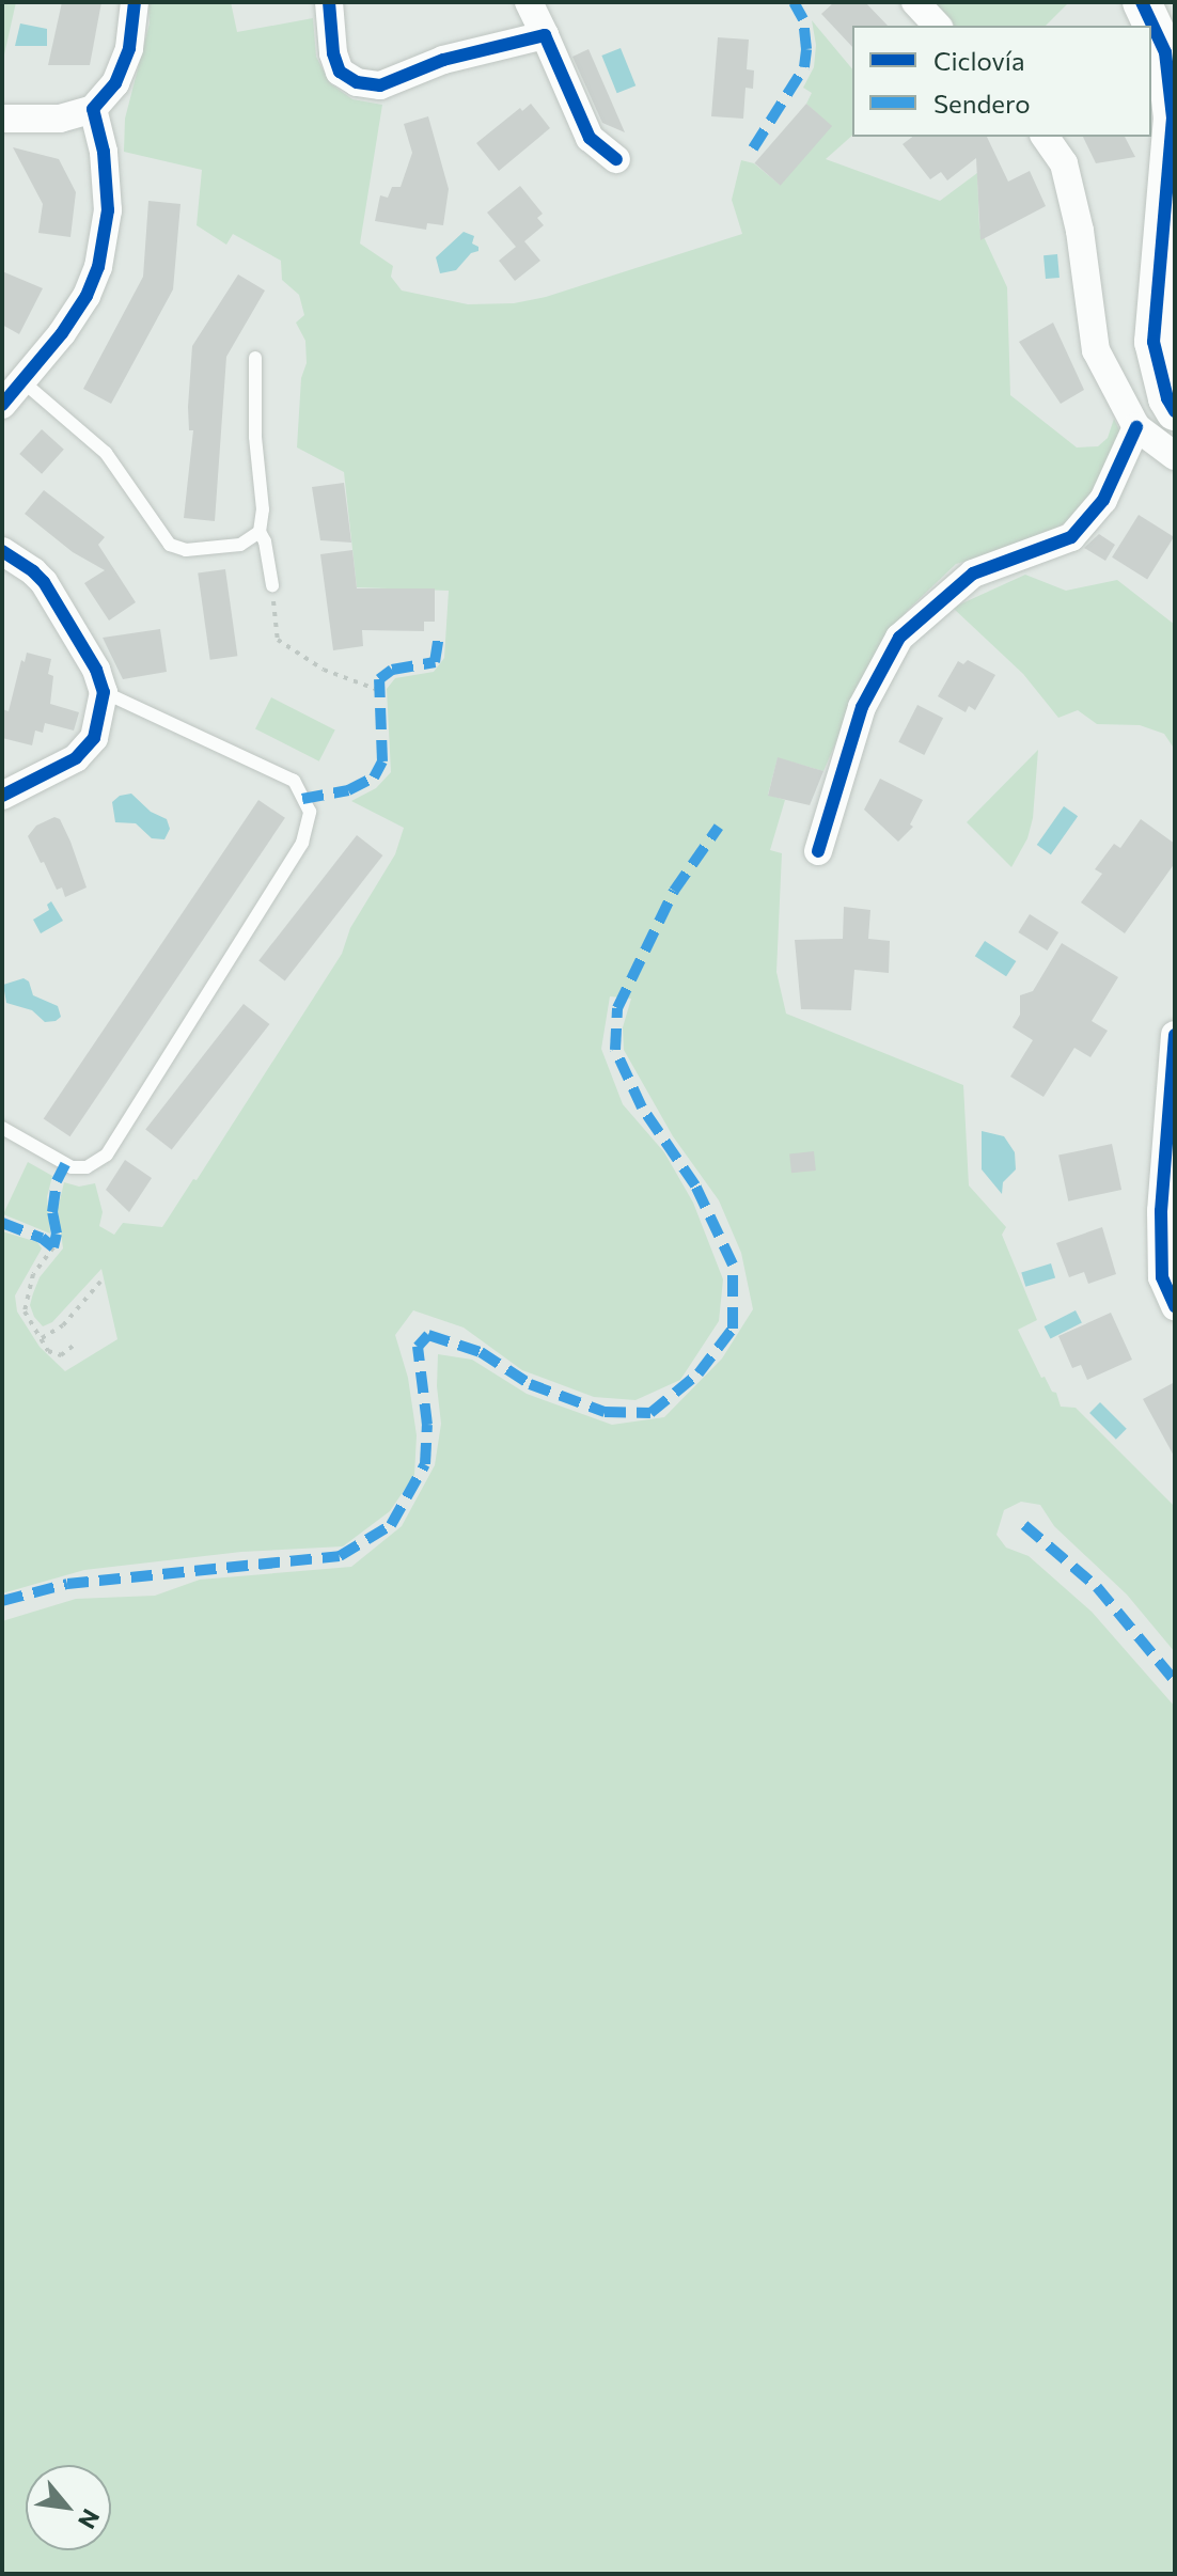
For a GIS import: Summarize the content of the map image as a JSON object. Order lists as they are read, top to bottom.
{
  "legend": ["Ciclovía", "Sendero"],
  "north": "bottom right"
}
